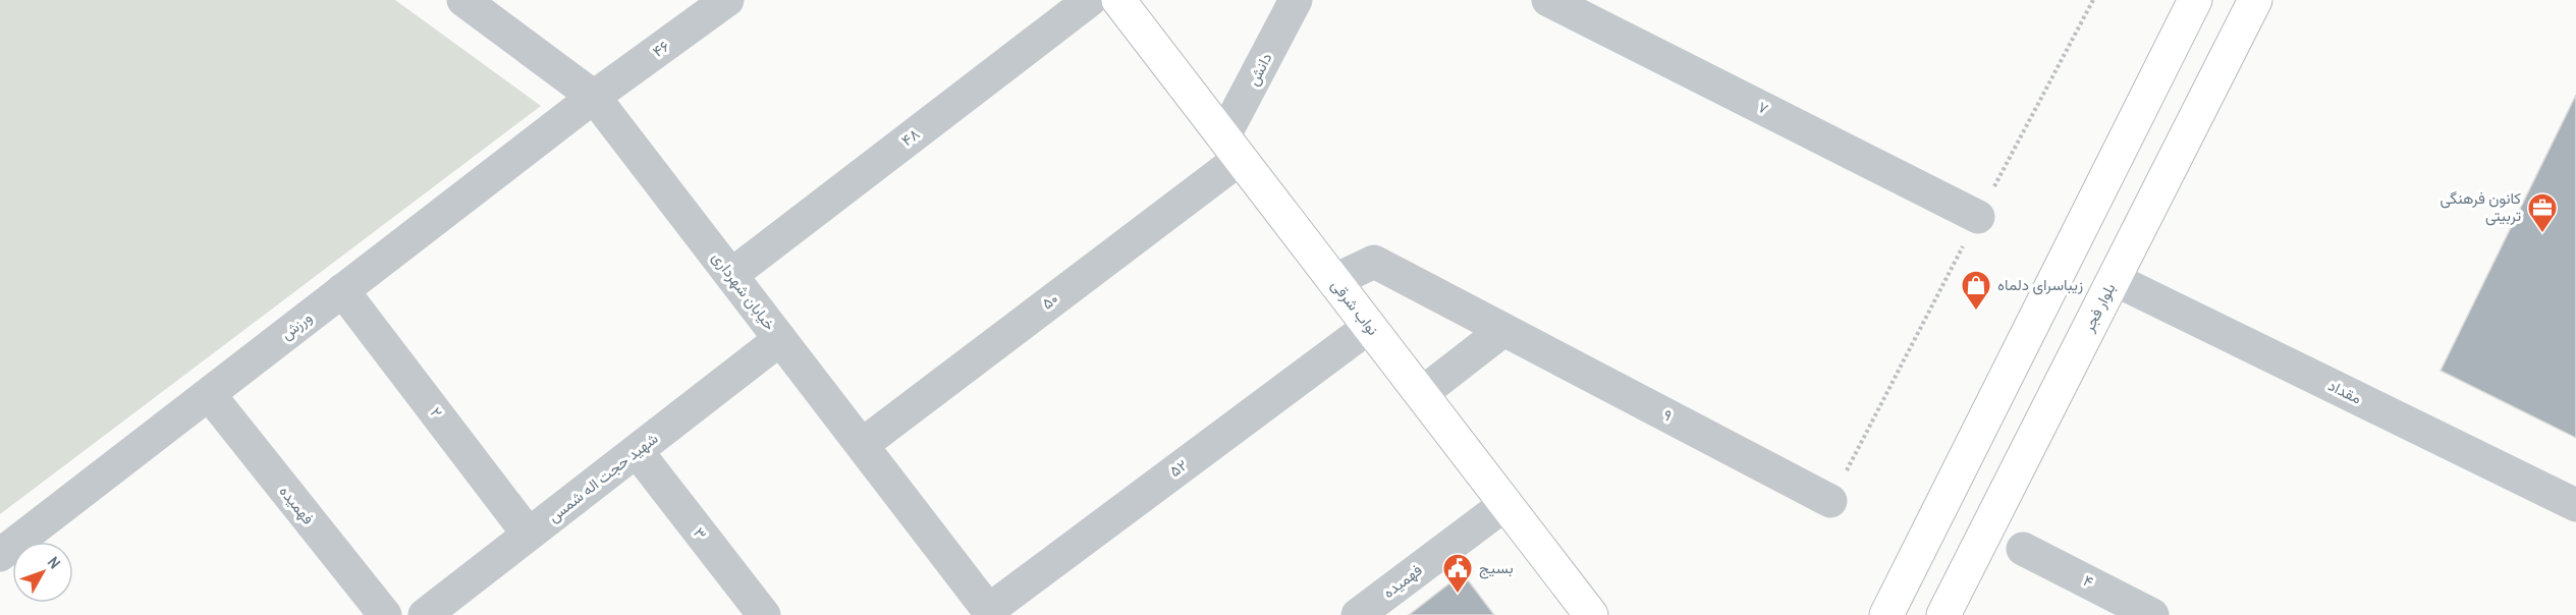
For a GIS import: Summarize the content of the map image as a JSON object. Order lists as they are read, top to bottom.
{
  "streets": {
    "main road": ["نواب شرقی", "بلوار فجر"],
    "street": [
      "۴۶",
      "دانش",
      "۷",
      "۴۸",
      "خیابان شهرداری",
      "۵۰",
      "ورزش",
      "مقداد",
      "۲",
      "۹",
      "۵۲",
      "شهید حجت اله شمس",
      "فهمیده",
      "۳",
      "۴"
    ]
  },
  "crossings": [
    ["۴۶", "خیابان شهرداری"],
    ["۴۶", "ورزش"],
    ["دانش", "۵۰"],
    ["دانش", "نواب شرقی"],
    ["۴۸", "خیابان شهرداری"],
    ["خیابان شهرداری", "۵۰"],
    ["خیابان شهرداری", "ورزش"],
    ["خیابان شهرداری", "۵۲"],
    ["خیابان شهرداری", "شهید حجت اله شمس"],
    ["۵۰", "نواب شرقی"],
    ["نواب شرقی", "۹"],
    ["نواب شرقی", "۵۲"],
    ["نواب شرقی", "فهمیده"],
    ["بلوار فجر", "مقداد"],
    ["ورزش", "۲"],
    ["ورزش", "فهمیده"],
    ["۲", "شهید حجت اله شمس"],
    ["شهید حجت اله شمس", "۳"]
  ],
  "places": {
    "office": ["کانون فرهنگی تربیتی"],
    "shop": ["زیباسرای دلماه"],
    "public building": ["بسیج"]
  },
  "north": "top right"
}
